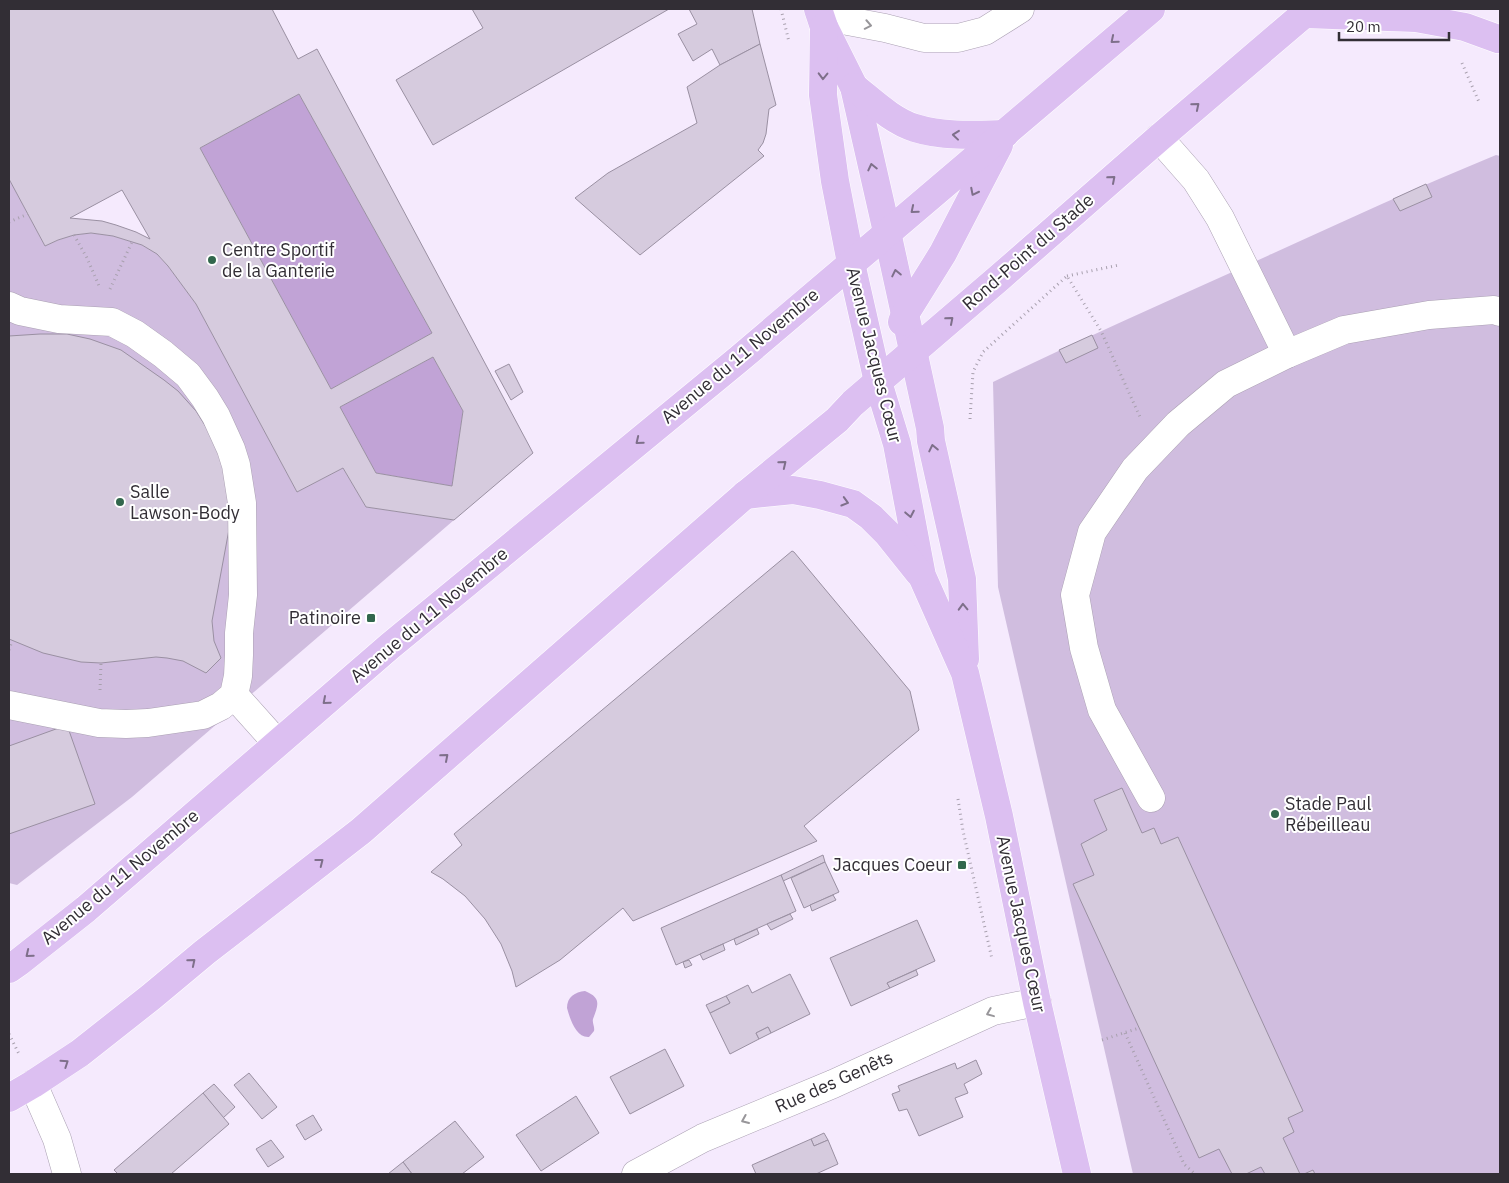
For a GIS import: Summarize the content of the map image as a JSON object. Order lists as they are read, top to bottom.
{
  "streets": {
    "main road": ["Rond-Point du Stade", "Avenue Jacques Cœur", "Avenue du 11 Novembre"],
    "street": ["Rue des Genêts"]
  },
  "crossings": [
    ["Rond-Point du Stade", "Avenue Jacques Cœur"],
    ["Avenue Jacques Cœur", "Avenue du 11 Novembre"],
    ["Avenue Jacques Cœur", "Rue des Genêts"]
  ],
  "one_way": ["Rue des Genêts"],
  "places": {
    "other": ["Centre Sportif de la Ganterie", "Salle Lawson-Body", "Stade Paul Rébeilleau"],
    "transit": ["Patinoire", "Jacques Coeur"]
  },
  "scale_bar": "20 m"
}
